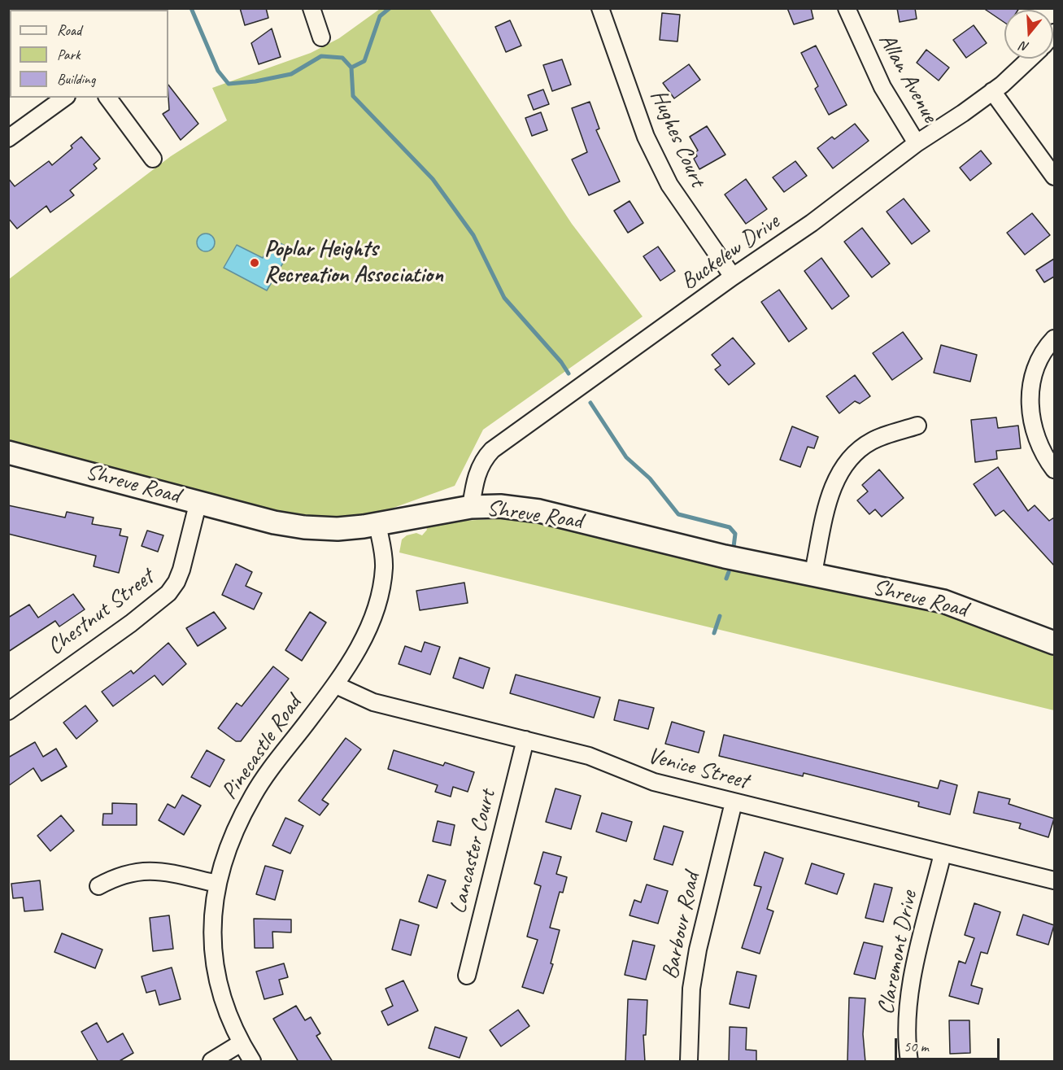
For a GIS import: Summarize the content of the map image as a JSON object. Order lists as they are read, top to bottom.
{
  "streets": {
    "main road": ["Shreve Road"],
    "street": [
      "Allan Avenue",
      "Hughes Court",
      "Buckelew Drive",
      "Chestnut Street",
      "Pinecastle Road",
      "Venice Street",
      "Lancaster Court",
      "Barbour Road",
      "Claremont Drive"
    ]
  },
  "crossings": [
    ["Allan Avenue", "Buckelew Drive"],
    ["Hughes Court", "Buckelew Drive"],
    ["Buckelew Drive", "Shreve Road"],
    ["Shreve Road", "Chestnut Street"],
    ["Shreve Road", "Pinecastle Road"],
    ["Pinecastle Road", "Venice Street"],
    ["Venice Street", "Lancaster Court"],
    ["Venice Street", "Barbour Road"],
    ["Venice Street", "Claremont Drive"]
  ],
  "places": ["Poplar Heights Recreation Association"],
  "legend": ["Road", "Park", "Building"],
  "scale_bar": "50 m",
  "north": "bottom"
}
